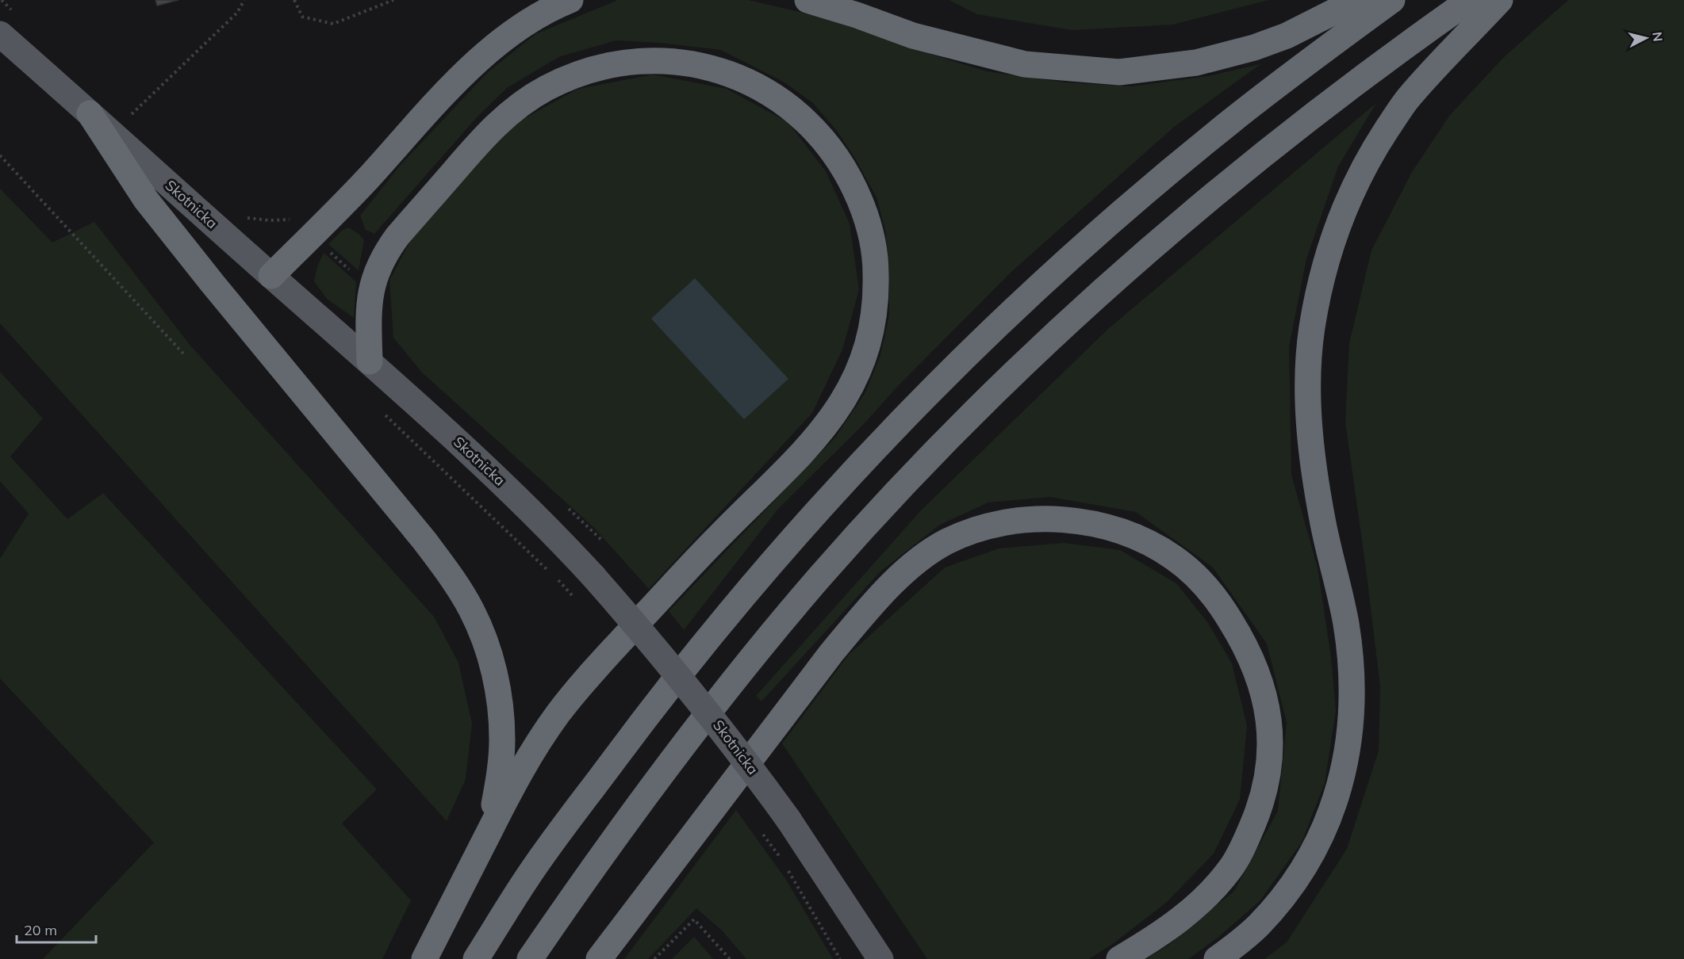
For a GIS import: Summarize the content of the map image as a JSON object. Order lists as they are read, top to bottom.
{
  "streets": {
    "main road": ["Skotnicka"]
  },
  "scale_bar": "20 m",
  "north": "right"
}
